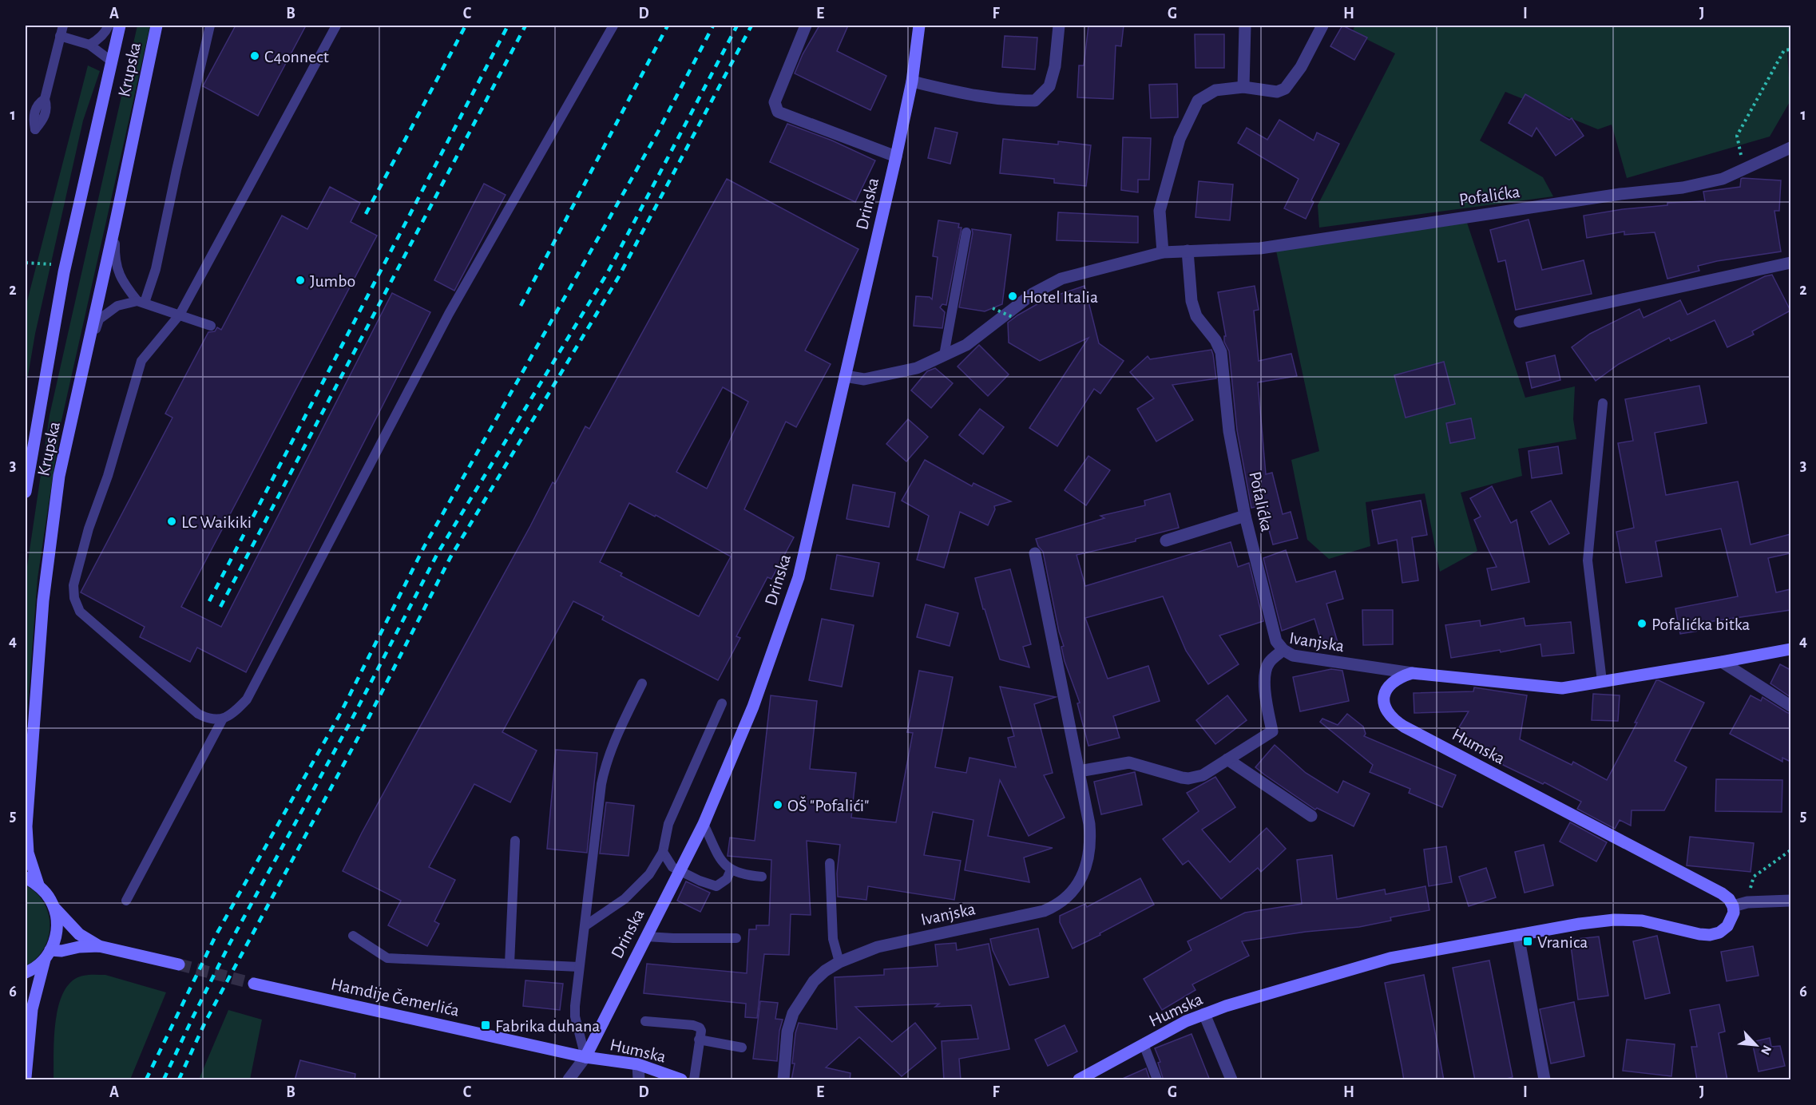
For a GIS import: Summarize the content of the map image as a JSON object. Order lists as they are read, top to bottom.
{
  "streets": {
    "street": [
      "Krupska",
      "Pofalićka",
      "Drinska",
      "Ivanjska",
      "Humska",
      "Hamdije Čemerlića"
    ]
  },
  "crossings": [
    ["Pofalićka", "Drinska"],
    ["Pofalićka", "Ivanjska"],
    ["Drinska", "Humska"],
    ["Drinska", "Hamdije Čemerlića"],
    ["Ivanjska", "Humska"],
    ["Humska", "Hamdije Čemerlića"]
  ],
  "places": {
    "other": [
      "C4onnect",
      "Jumbo",
      "Hotel Italia",
      "LC Waikiki",
      "Pofalićka bitka",
      "OŠ \"Pofalići\""
    ],
    "transit": ["Vranica", "Fabrika duhana"]
  },
  "north": "bottom right",
  "grid": {
    "columns": [
      "A",
      "B",
      "C",
      "D",
      "E",
      "F",
      "G",
      "H",
      "I",
      "J"
    ],
    "rows": [
      "1",
      "2",
      "3",
      "4",
      "5",
      "6"
    ]
  }
}
